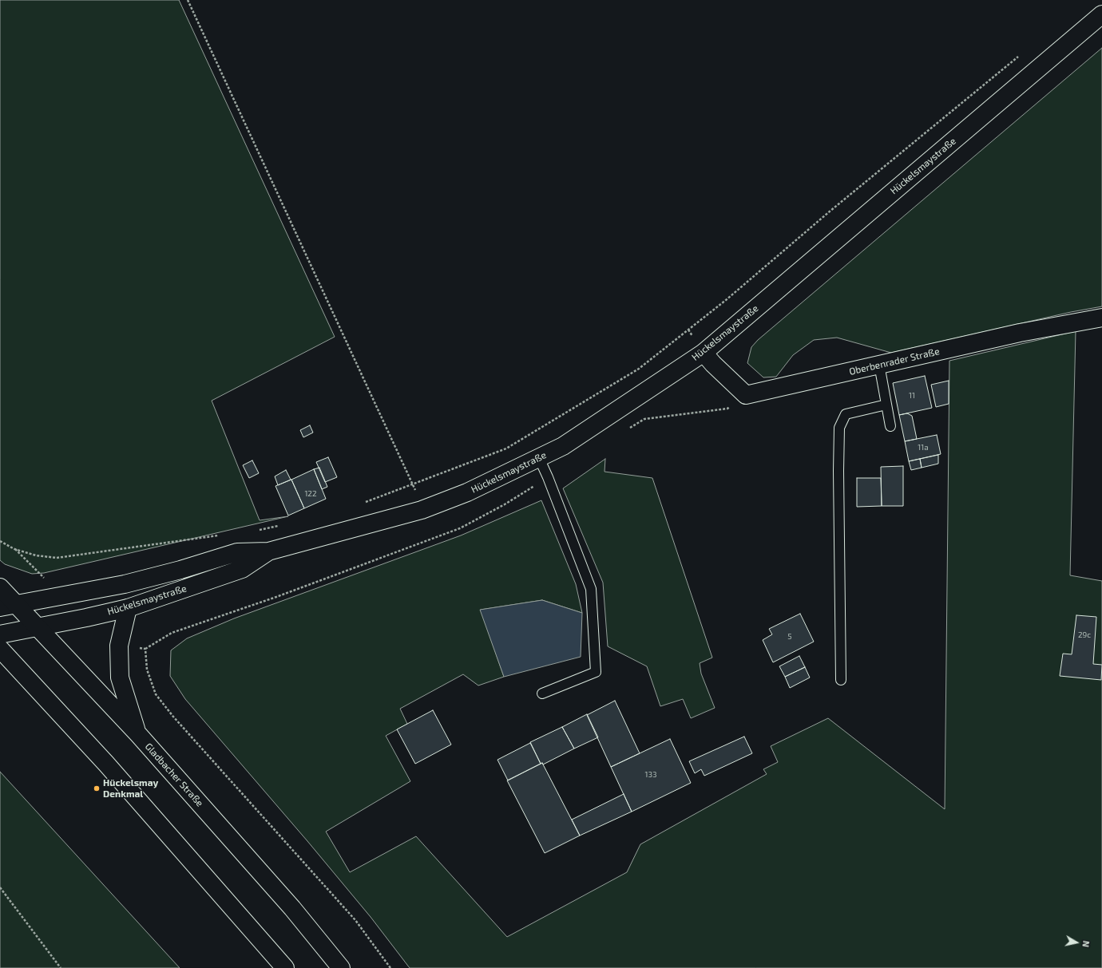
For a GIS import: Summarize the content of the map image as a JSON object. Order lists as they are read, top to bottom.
{
  "streets": {
    "main road": ["Hückelsmaystraße", "Oberbenrader Straße", "Gladbacher Straße"]
  },
  "crossings": [
    ["Hückelsmaystraße", "Oberbenrader Straße"],
    ["Hückelsmaystraße", "Gladbacher Straße"]
  ],
  "places": ["Hückelsmay Denkmal"],
  "house_numbers": [
    "11",
    "11a",
    "122",
    "29c",
    "5",
    "133"
  ],
  "north": "right"
}
